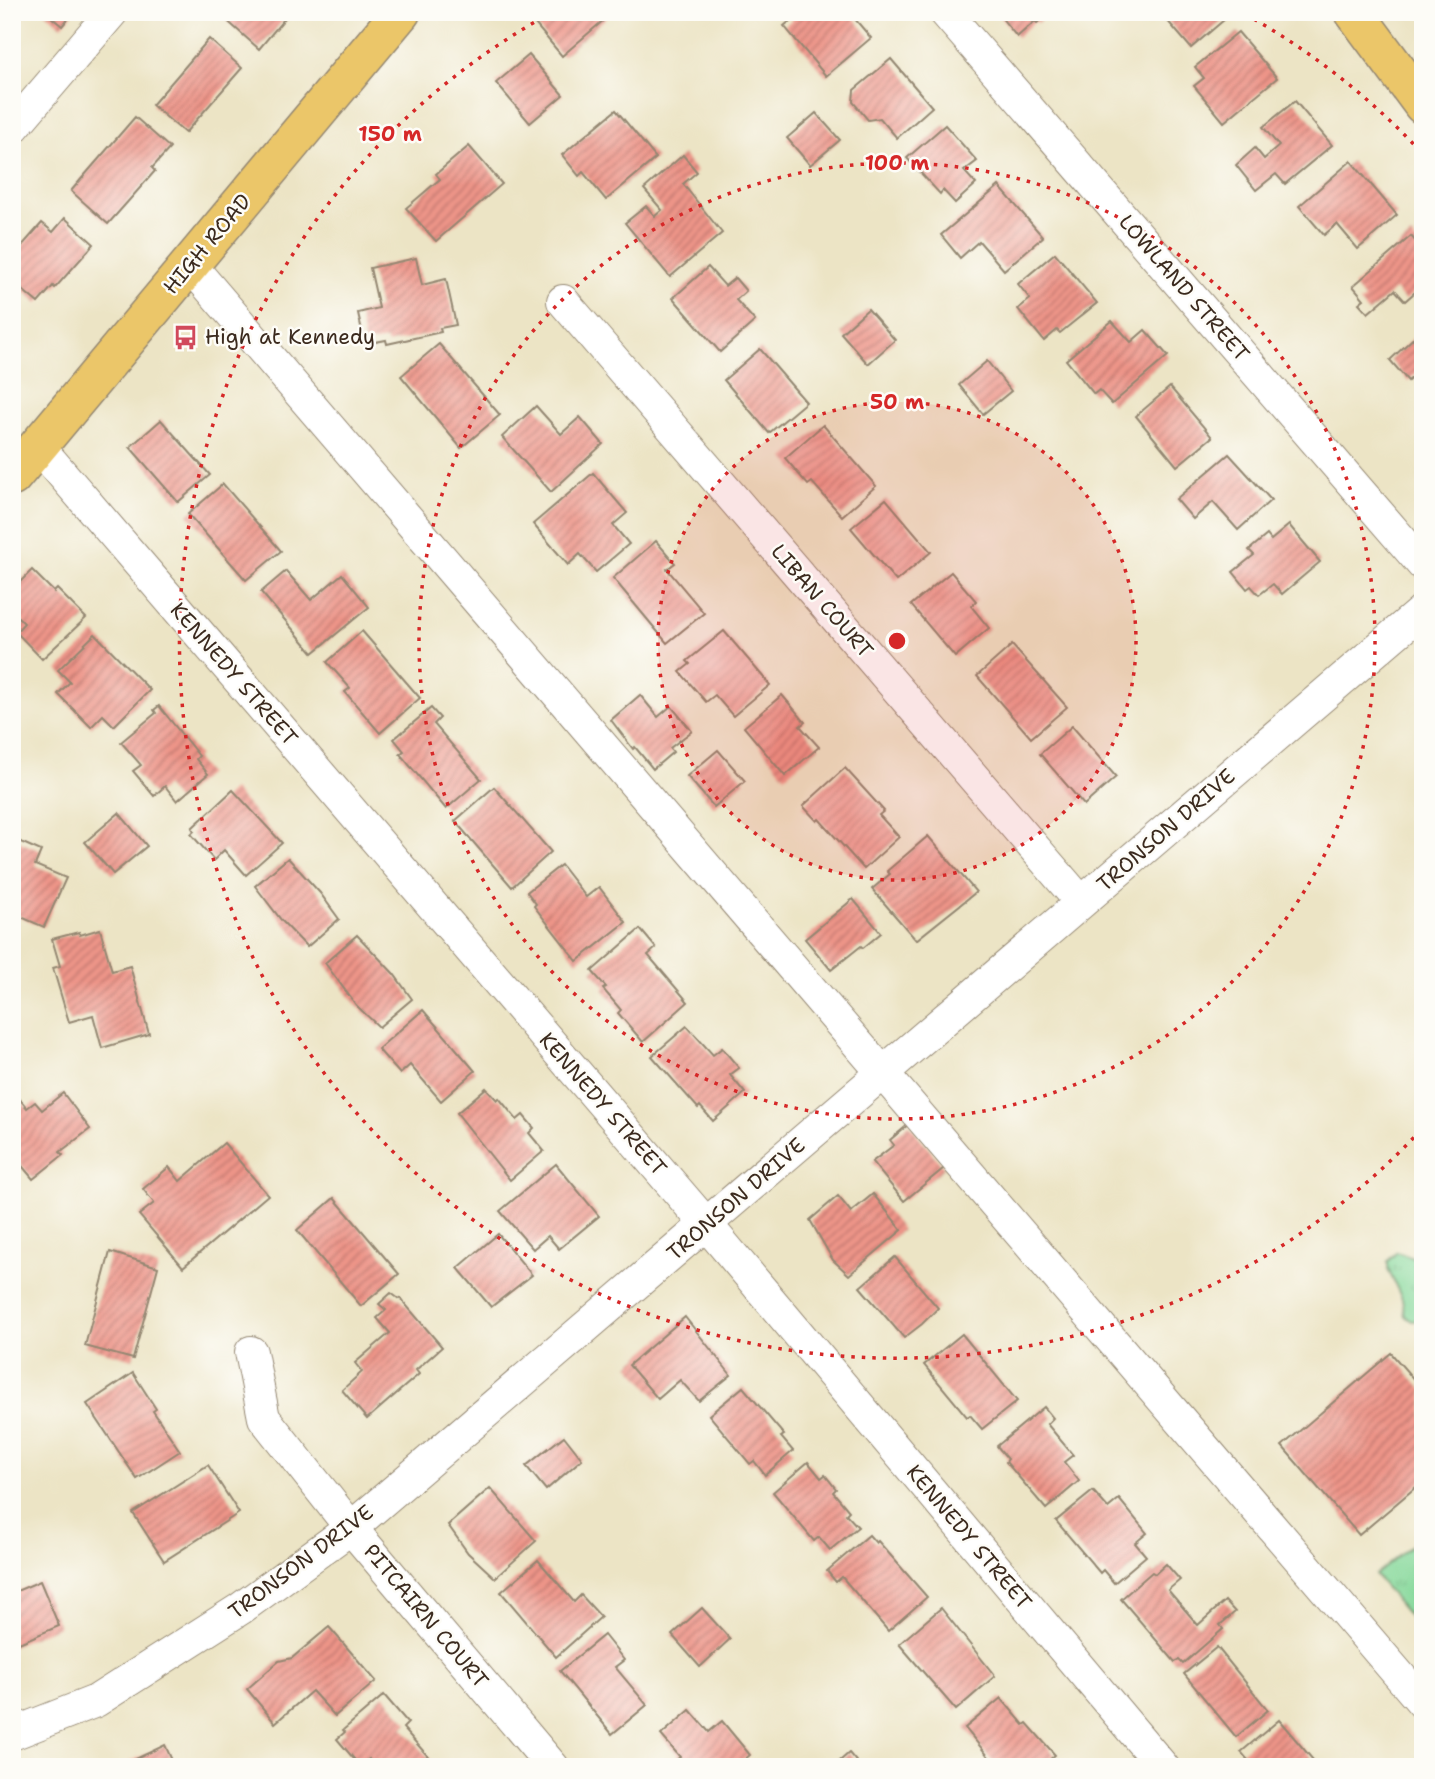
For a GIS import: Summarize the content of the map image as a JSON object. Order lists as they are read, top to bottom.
{
  "streets": {
    "main road": ["HIGH ROAD"],
    "street": [
      "LOWLAND STREET",
      "LIBAN COURT",
      "KENNEDY STREET",
      "TRONSON DRIVE",
      "PITCAIRN COURT"
    ]
  },
  "crossings": [
    ["HIGH ROAD", "KENNEDY STREET"],
    ["LIBAN COURT", "TRONSON DRIVE"],
    ["KENNEDY STREET", "TRONSON DRIVE"],
    ["TRONSON DRIVE", "PITCAIRN COURT"]
  ],
  "places": {
    "bus stop": ["High at Kennedy"]
  },
  "rings": ["150 m", "100 m", "50 m"]
}
